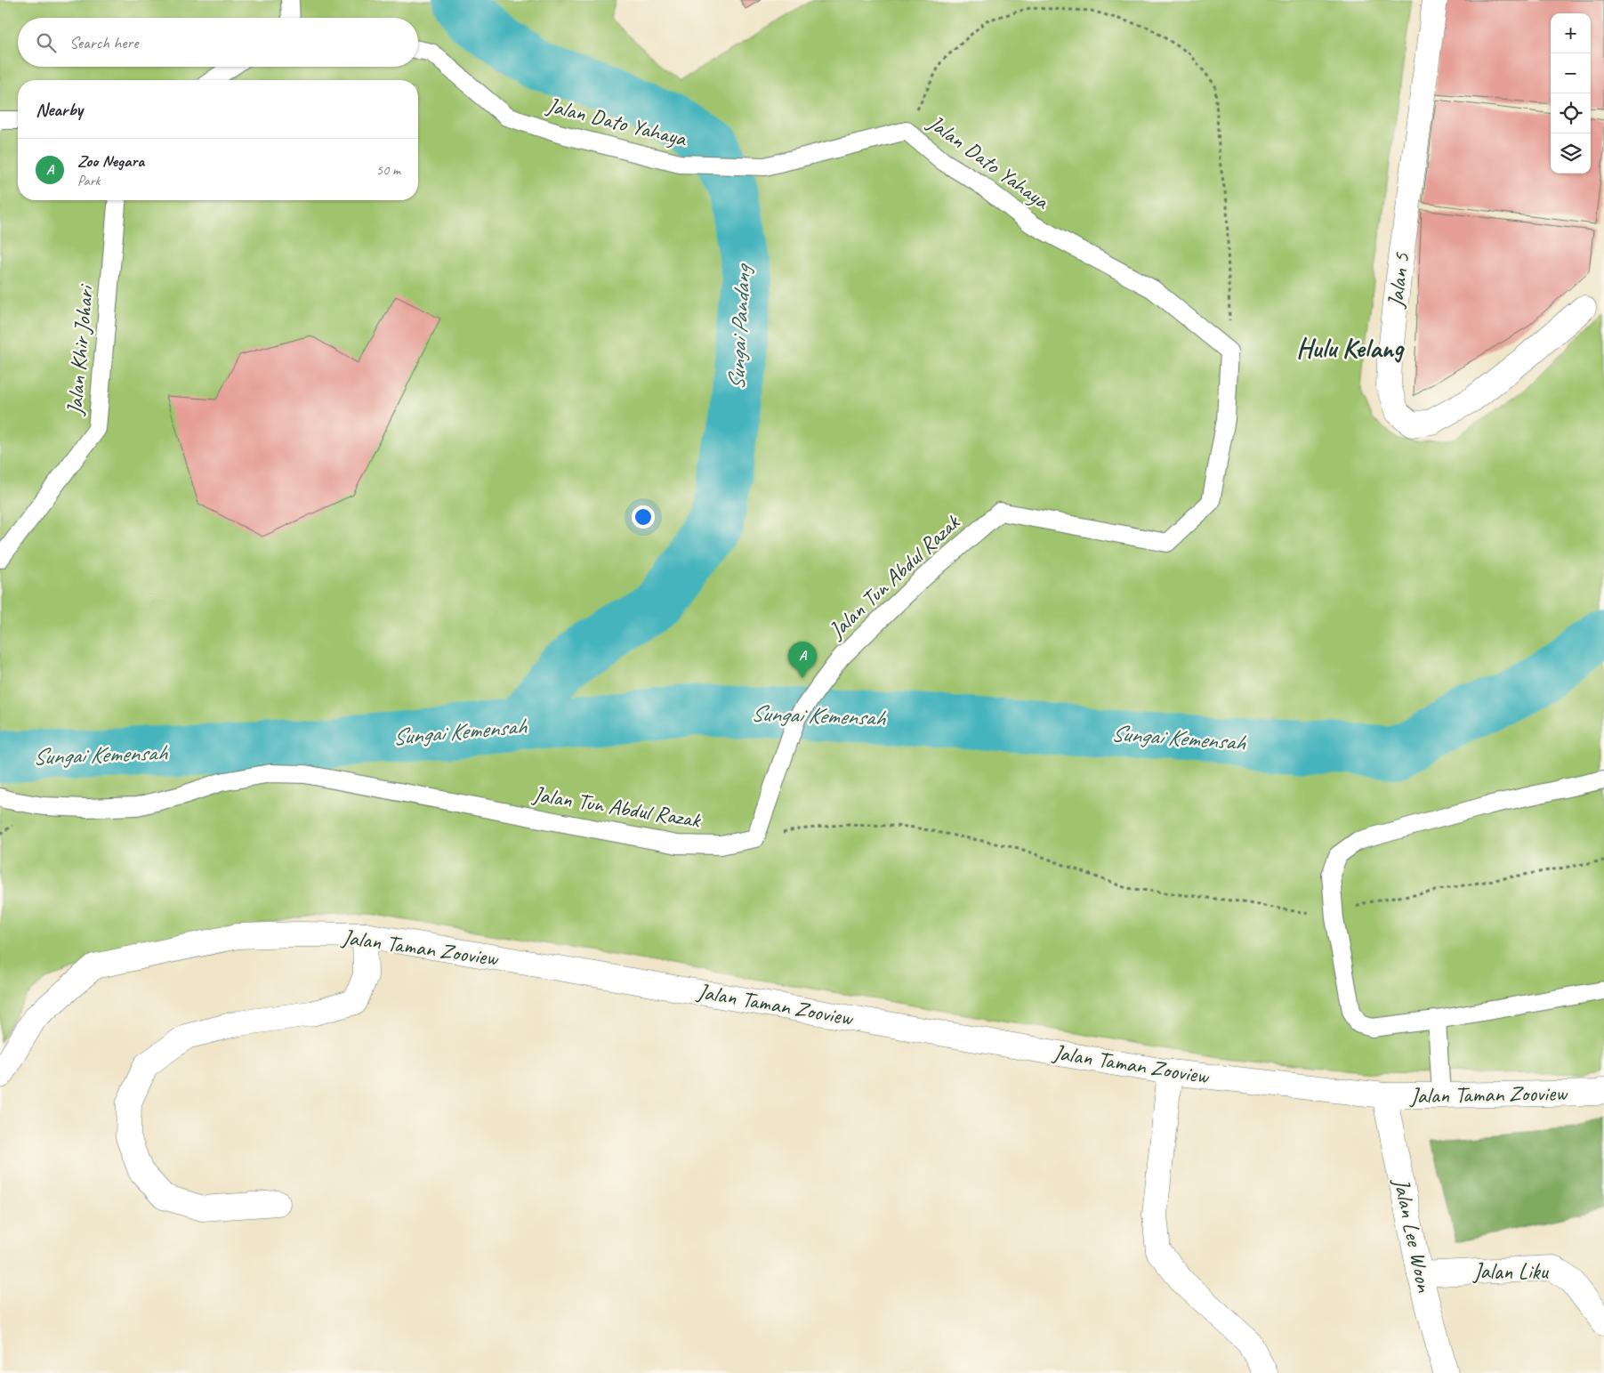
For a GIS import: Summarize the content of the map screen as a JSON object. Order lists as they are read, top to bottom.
{
  "streets": {
    "street": [
      "Jalan 5",
      "Jalan Taman Zooview",
      "Jalan Lee Woon",
      "Jalan Liku"
    ],
    "lane": ["Jalan Dato Yahaya", "Jalan Khir Johari", "Jalan Tun Abdul Razak"]
  },
  "crossings": [
    ["Jalan Dato Yahaya", "Jalan Tun Abdul Razak"],
    ["Jalan Taman Zooview", "Jalan Lee Woon"],
    ["Jalan Lee Woon", "Jalan Liku"]
  ],
  "districts": ["Hulu Kelang"],
  "water": ["Sungai Pandang", "Sungai Kemensah"],
  "page": {
    "map_buttons": ["+", "−"],
    "search": "Search here",
    "heading": "Nearby",
    "list": [
      {
        "mark": "A",
        "name": "Zoo Negara",
        "note": "Park",
        "value": "50 m"
      }
    ],
    "pins": "A"
  }
}
